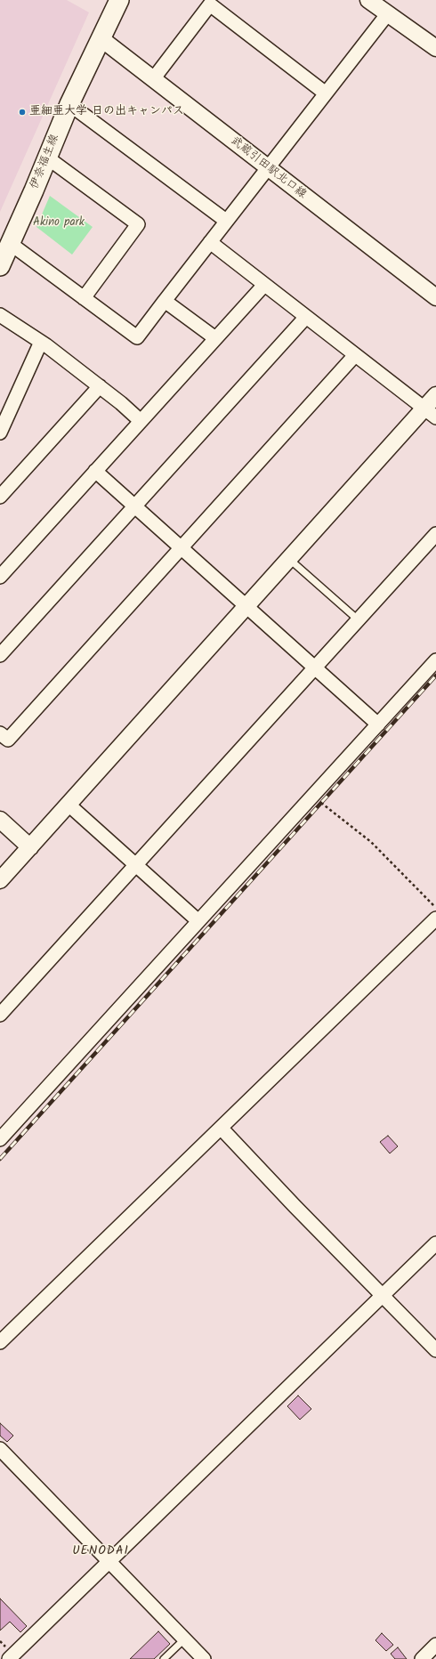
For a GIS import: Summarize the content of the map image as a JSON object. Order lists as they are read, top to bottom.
{
  "streets": {
    "main road": ["伊奈福生線"],
    "street": ["武蔵引田駅北口線"]
  },
  "crossings": [
    ["伊奈福生線", "武蔵引田駅北口線"]
  ],
  "districts": ["UENODAI"],
  "parks": ["Akino park"],
  "places": ["亜細亜大学 日の出キャンパス"]
}
